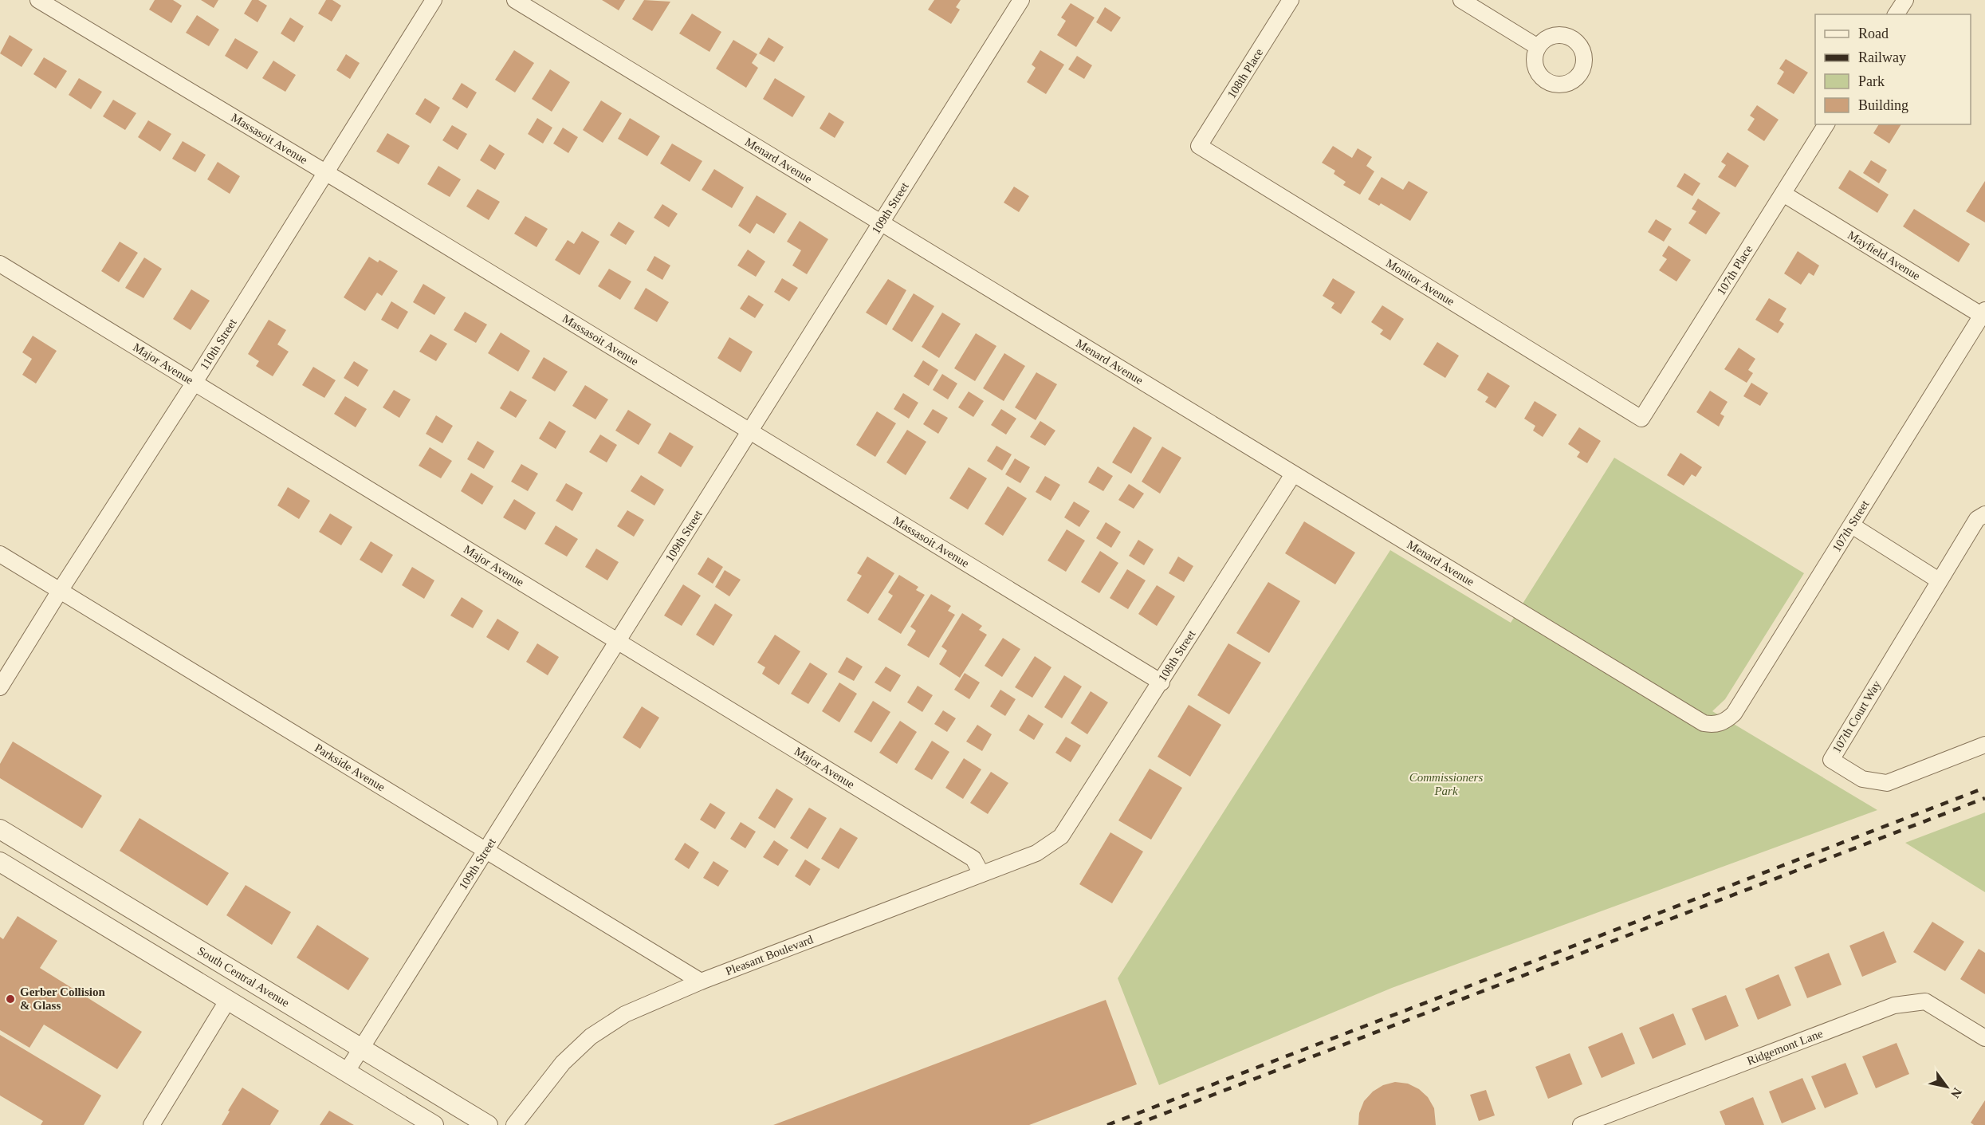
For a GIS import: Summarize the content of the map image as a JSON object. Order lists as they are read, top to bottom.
{
  "streets": {
    "street": [
      "108th Place",
      "Massasoit Avenue",
      "Menard Avenue",
      "109th Street",
      "Mayfield Avenue",
      "107th Place",
      "Monitor Avenue",
      "110th Street",
      "Major Avenue",
      "107th Street",
      "108th Street",
      "107th Court Way",
      "Parkside Avenue",
      "Pleasant Boulevard",
      "South Central Avenue",
      "Ridgemont Lane"
    ]
  },
  "crossings": [
    ["108th Place", "Monitor Avenue"],
    ["Massasoit Avenue", "109th Street"],
    ["Massasoit Avenue", "110th Street"],
    ["Massasoit Avenue", "108th Street"],
    ["Menard Avenue", "109th Street"],
    ["Menard Avenue", "107th Street"],
    ["Menard Avenue", "108th Street"],
    ["109th Street", "Major Avenue"],
    ["109th Street", "Parkside Avenue"],
    ["109th Street", "South Central Avenue"],
    ["Mayfield Avenue", "107th Place"],
    ["Mayfield Avenue", "107th Street"],
    ["107th Place", "Monitor Avenue"],
    ["110th Street", "Major Avenue"],
    ["110th Street", "Parkside Avenue"],
    ["Major Avenue", "Pleasant Boulevard"],
    ["108th Street", "Pleasant Boulevard"],
    ["Parkside Avenue", "Pleasant Boulevard"]
  ],
  "parks": ["Commissioners Park"],
  "places": ["Gerber Collision & Glass"],
  "legend": [
    "Road",
    "Railway",
    "Park",
    "Building"
  ],
  "north": "bottom right"
}
